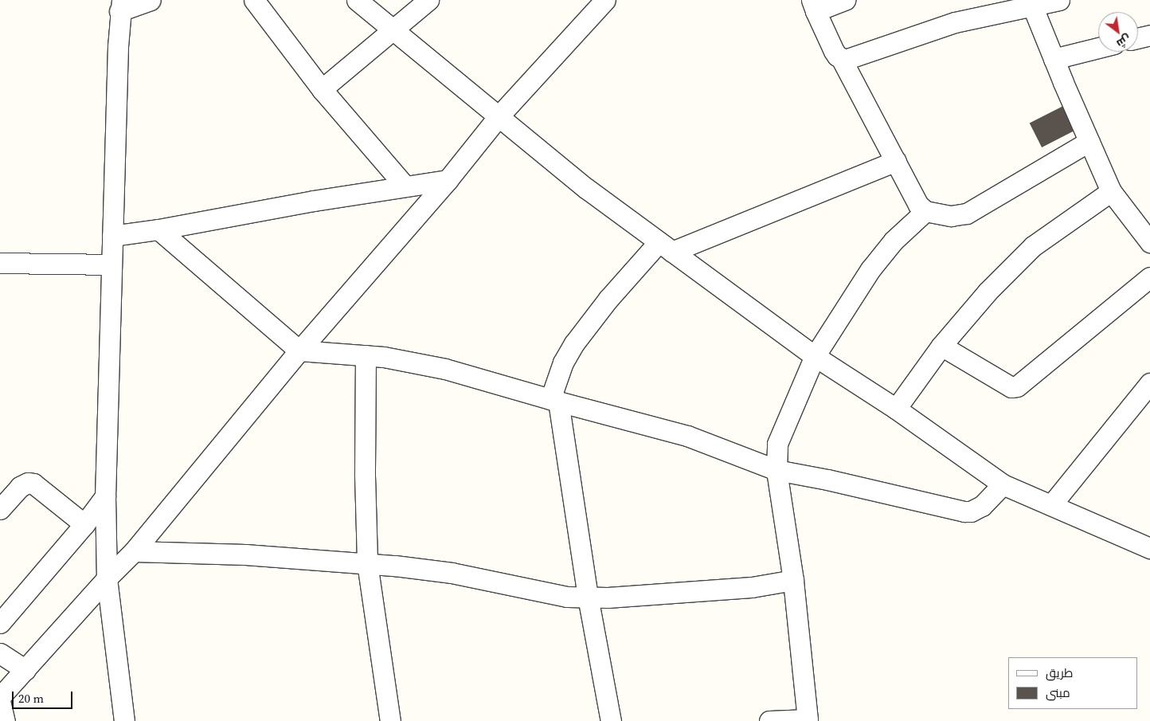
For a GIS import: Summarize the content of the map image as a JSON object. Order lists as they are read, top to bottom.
{
  "legend": ["طريق", "مبنى"],
  "scale_bar": "20 m",
  "north": "bottom right"
}
